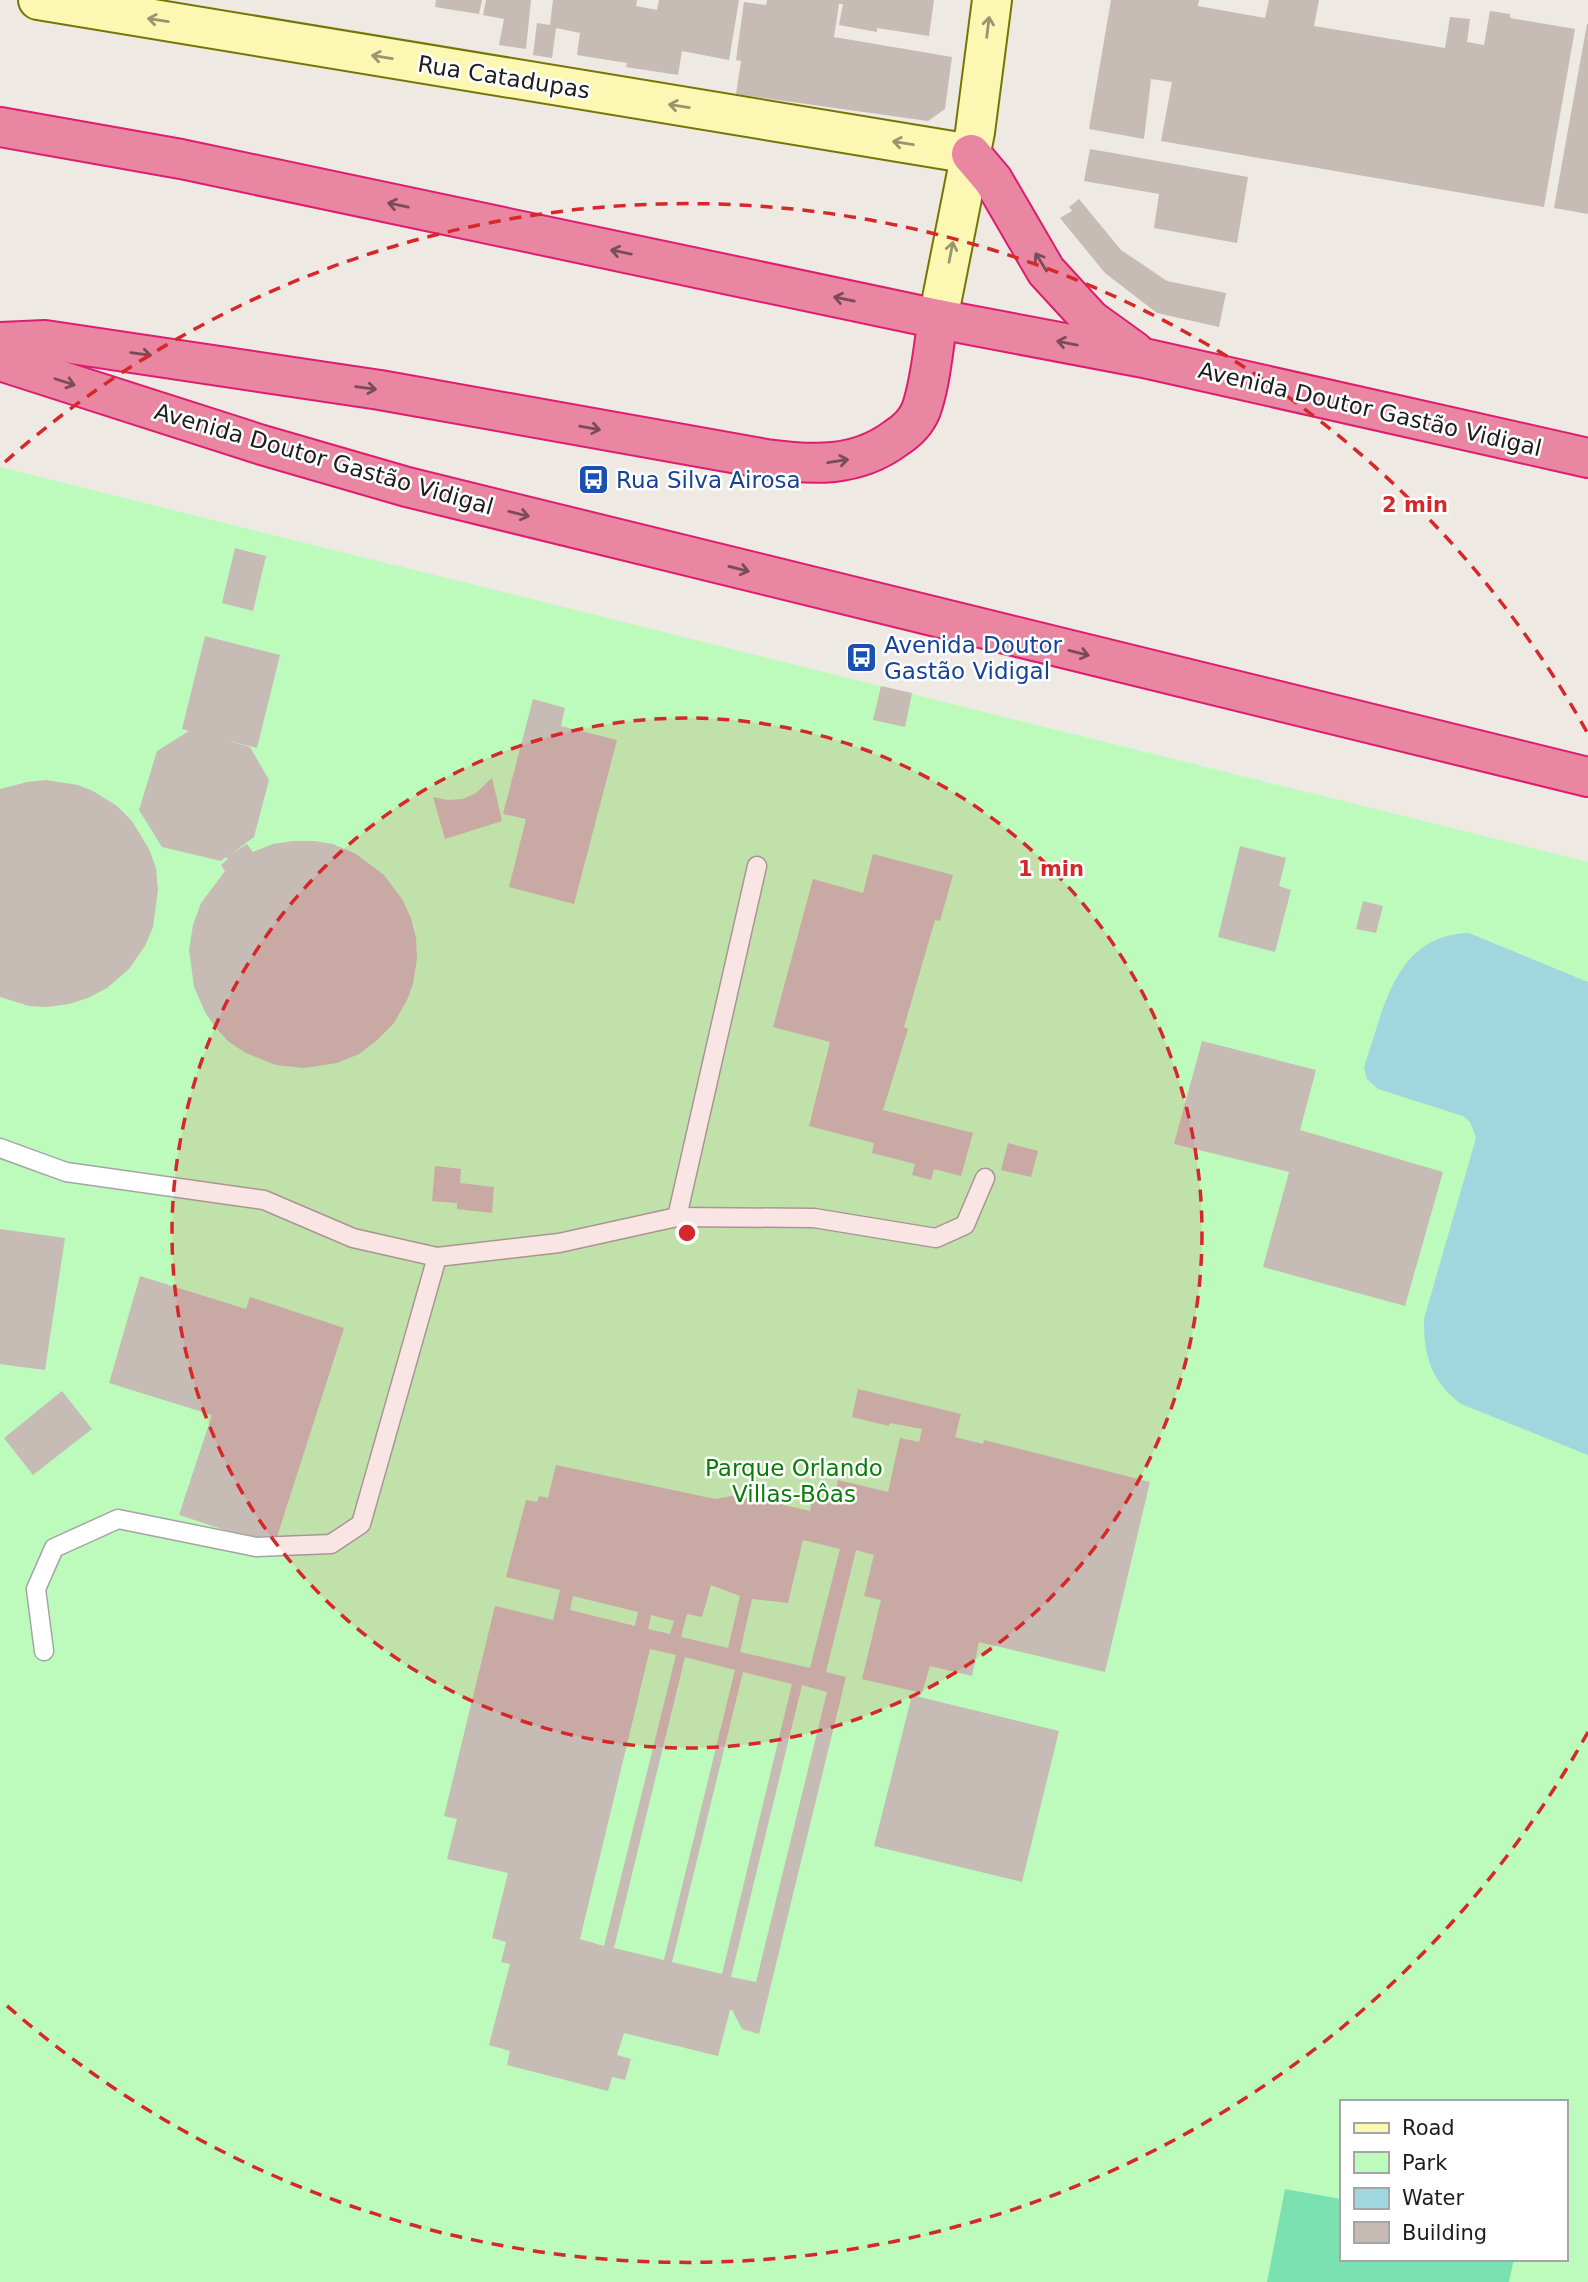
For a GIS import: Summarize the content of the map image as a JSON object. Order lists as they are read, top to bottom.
{
  "streets": {
    "highway": ["Avenida Doutor Gastão Vidigal"],
    "street": ["Rua Catadupas"]
  },
  "one_way": ["Rua Catadupas"],
  "parks": ["Parque Orlando Villas-Bôas"],
  "places": {
    "bus stop": ["Rua Silva Airosa", "Avenida Doutor Gastão Vidigal"]
  },
  "legend": [
    "Road",
    "Park",
    "Water",
    "Building"
  ],
  "rings": ["2 min", "1 min"]
}
